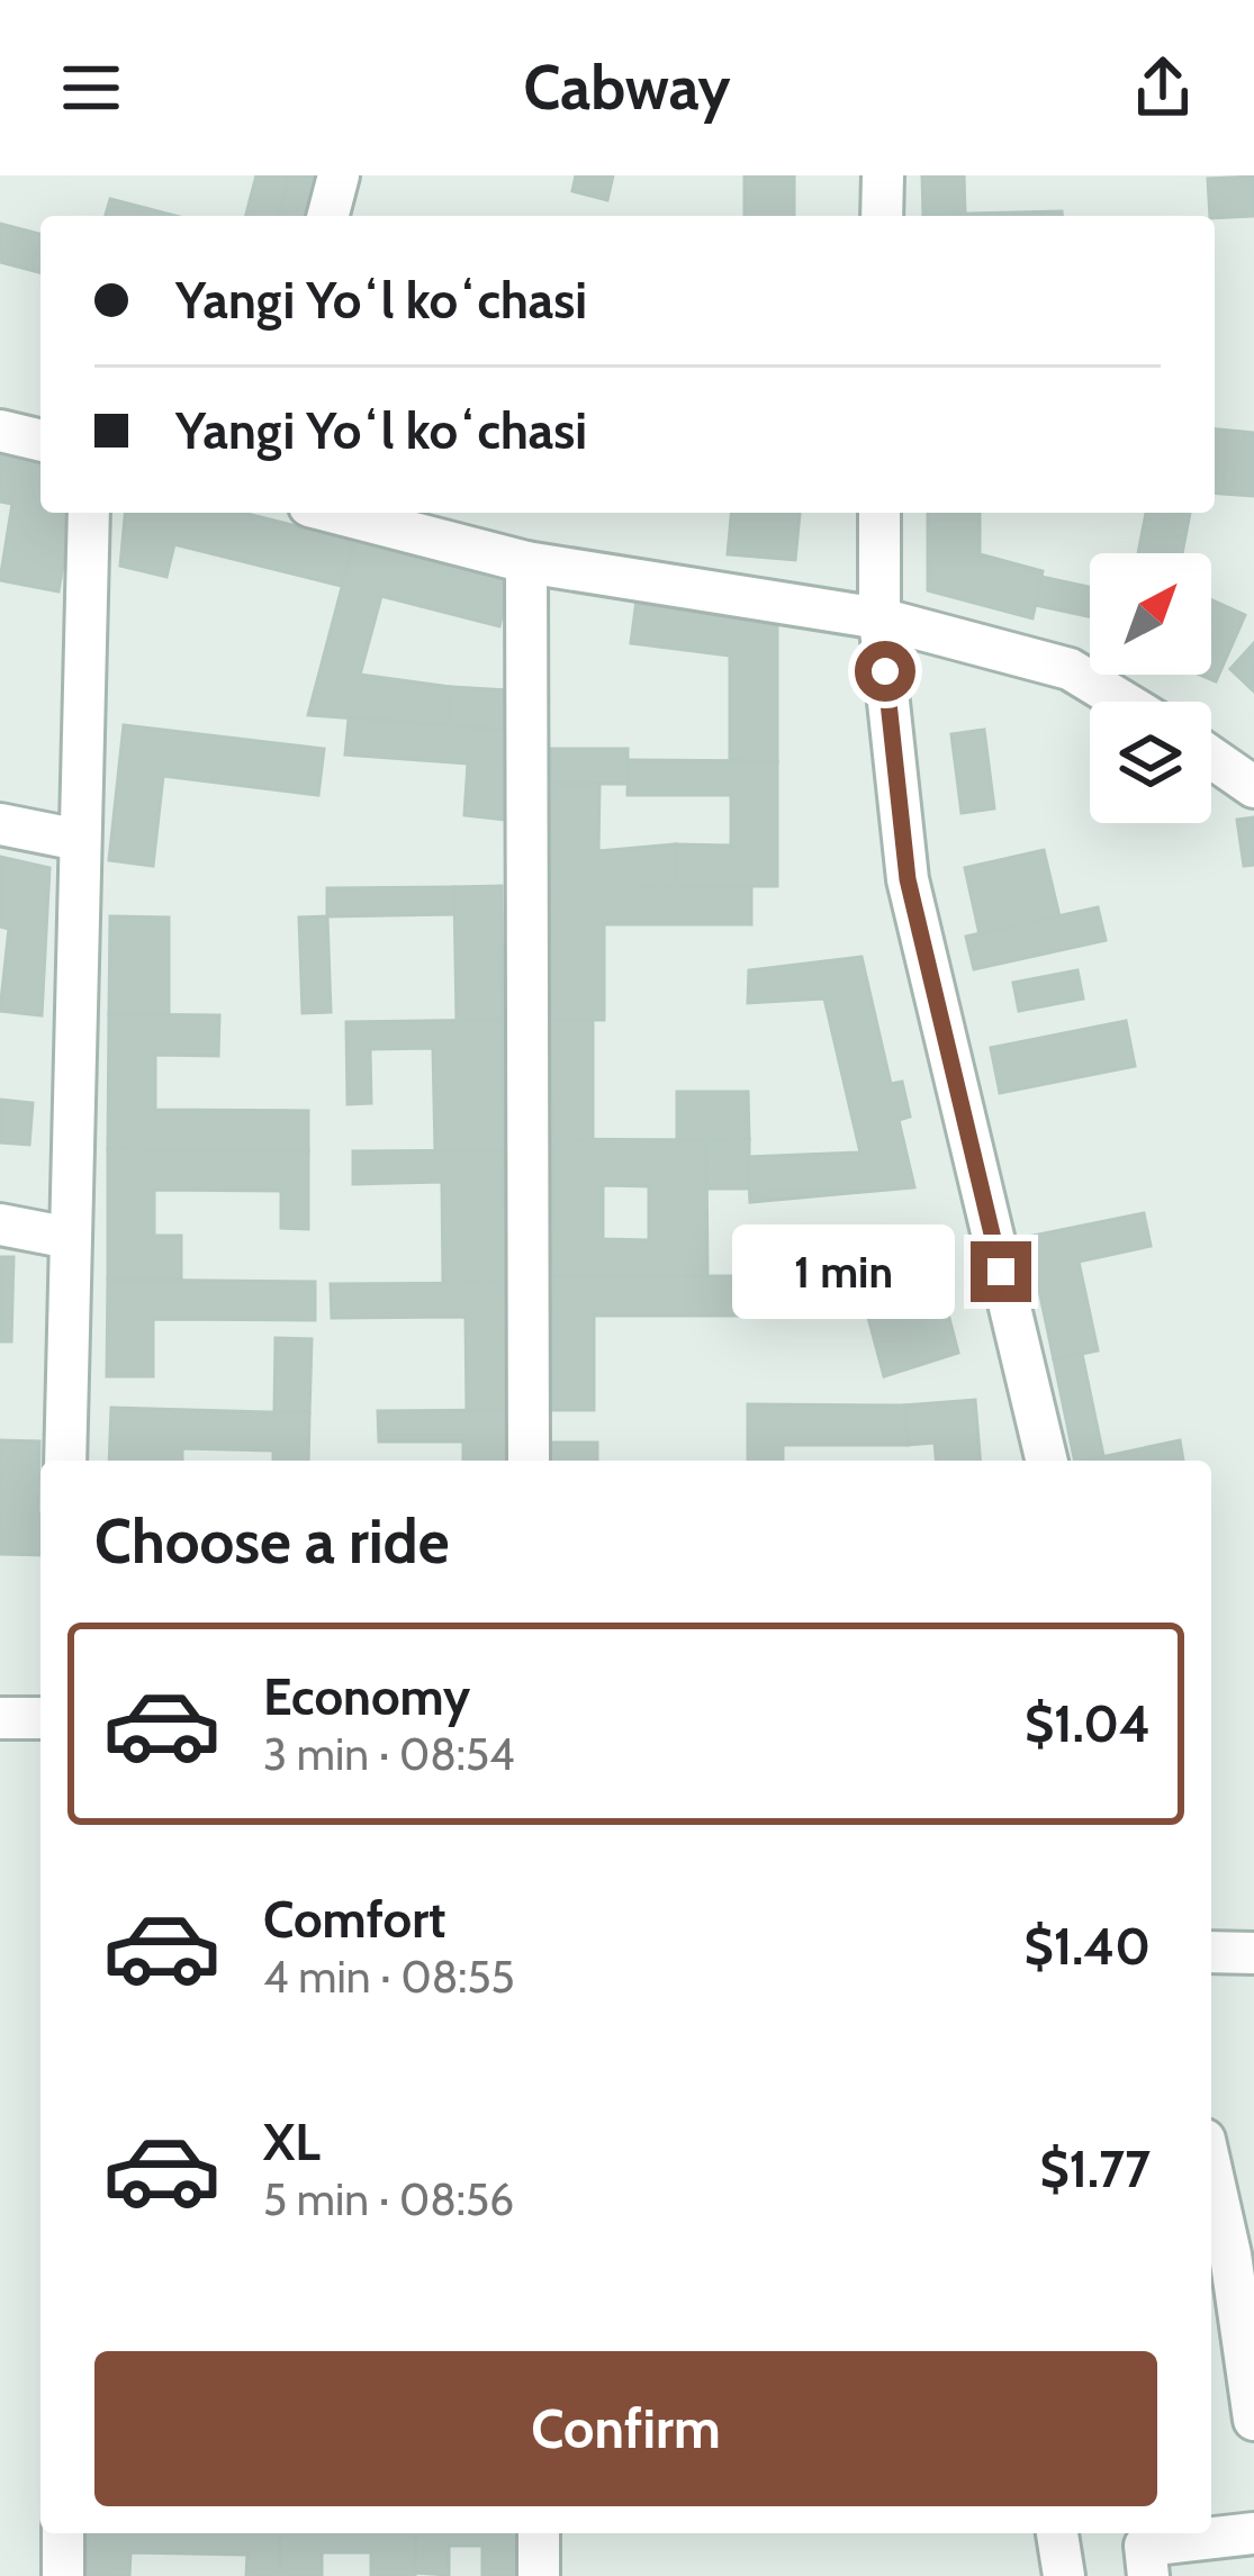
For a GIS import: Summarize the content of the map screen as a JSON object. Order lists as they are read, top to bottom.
{
  "north": "top right",
  "page": {
    "header": "Cabway",
    "banner": ["Yangi Yoʻl koʻchasi", "Yangi Yoʻl koʻchasi"],
    "bubble": "1 min",
    "heading": "Choose a ride",
    "list": [
      {
        "name": "Economy",
        "note": "3 min · 08:54",
        "value": "$1.04"
      },
      {
        "name": "Comfort",
        "note": "4 min · 08:55",
        "value": "$1.40"
      },
      {
        "name": "XL",
        "note": "5 min · 08:56",
        "value": "$1.77"
      }
    ],
    "buttons": "Confirm"
  }
}
